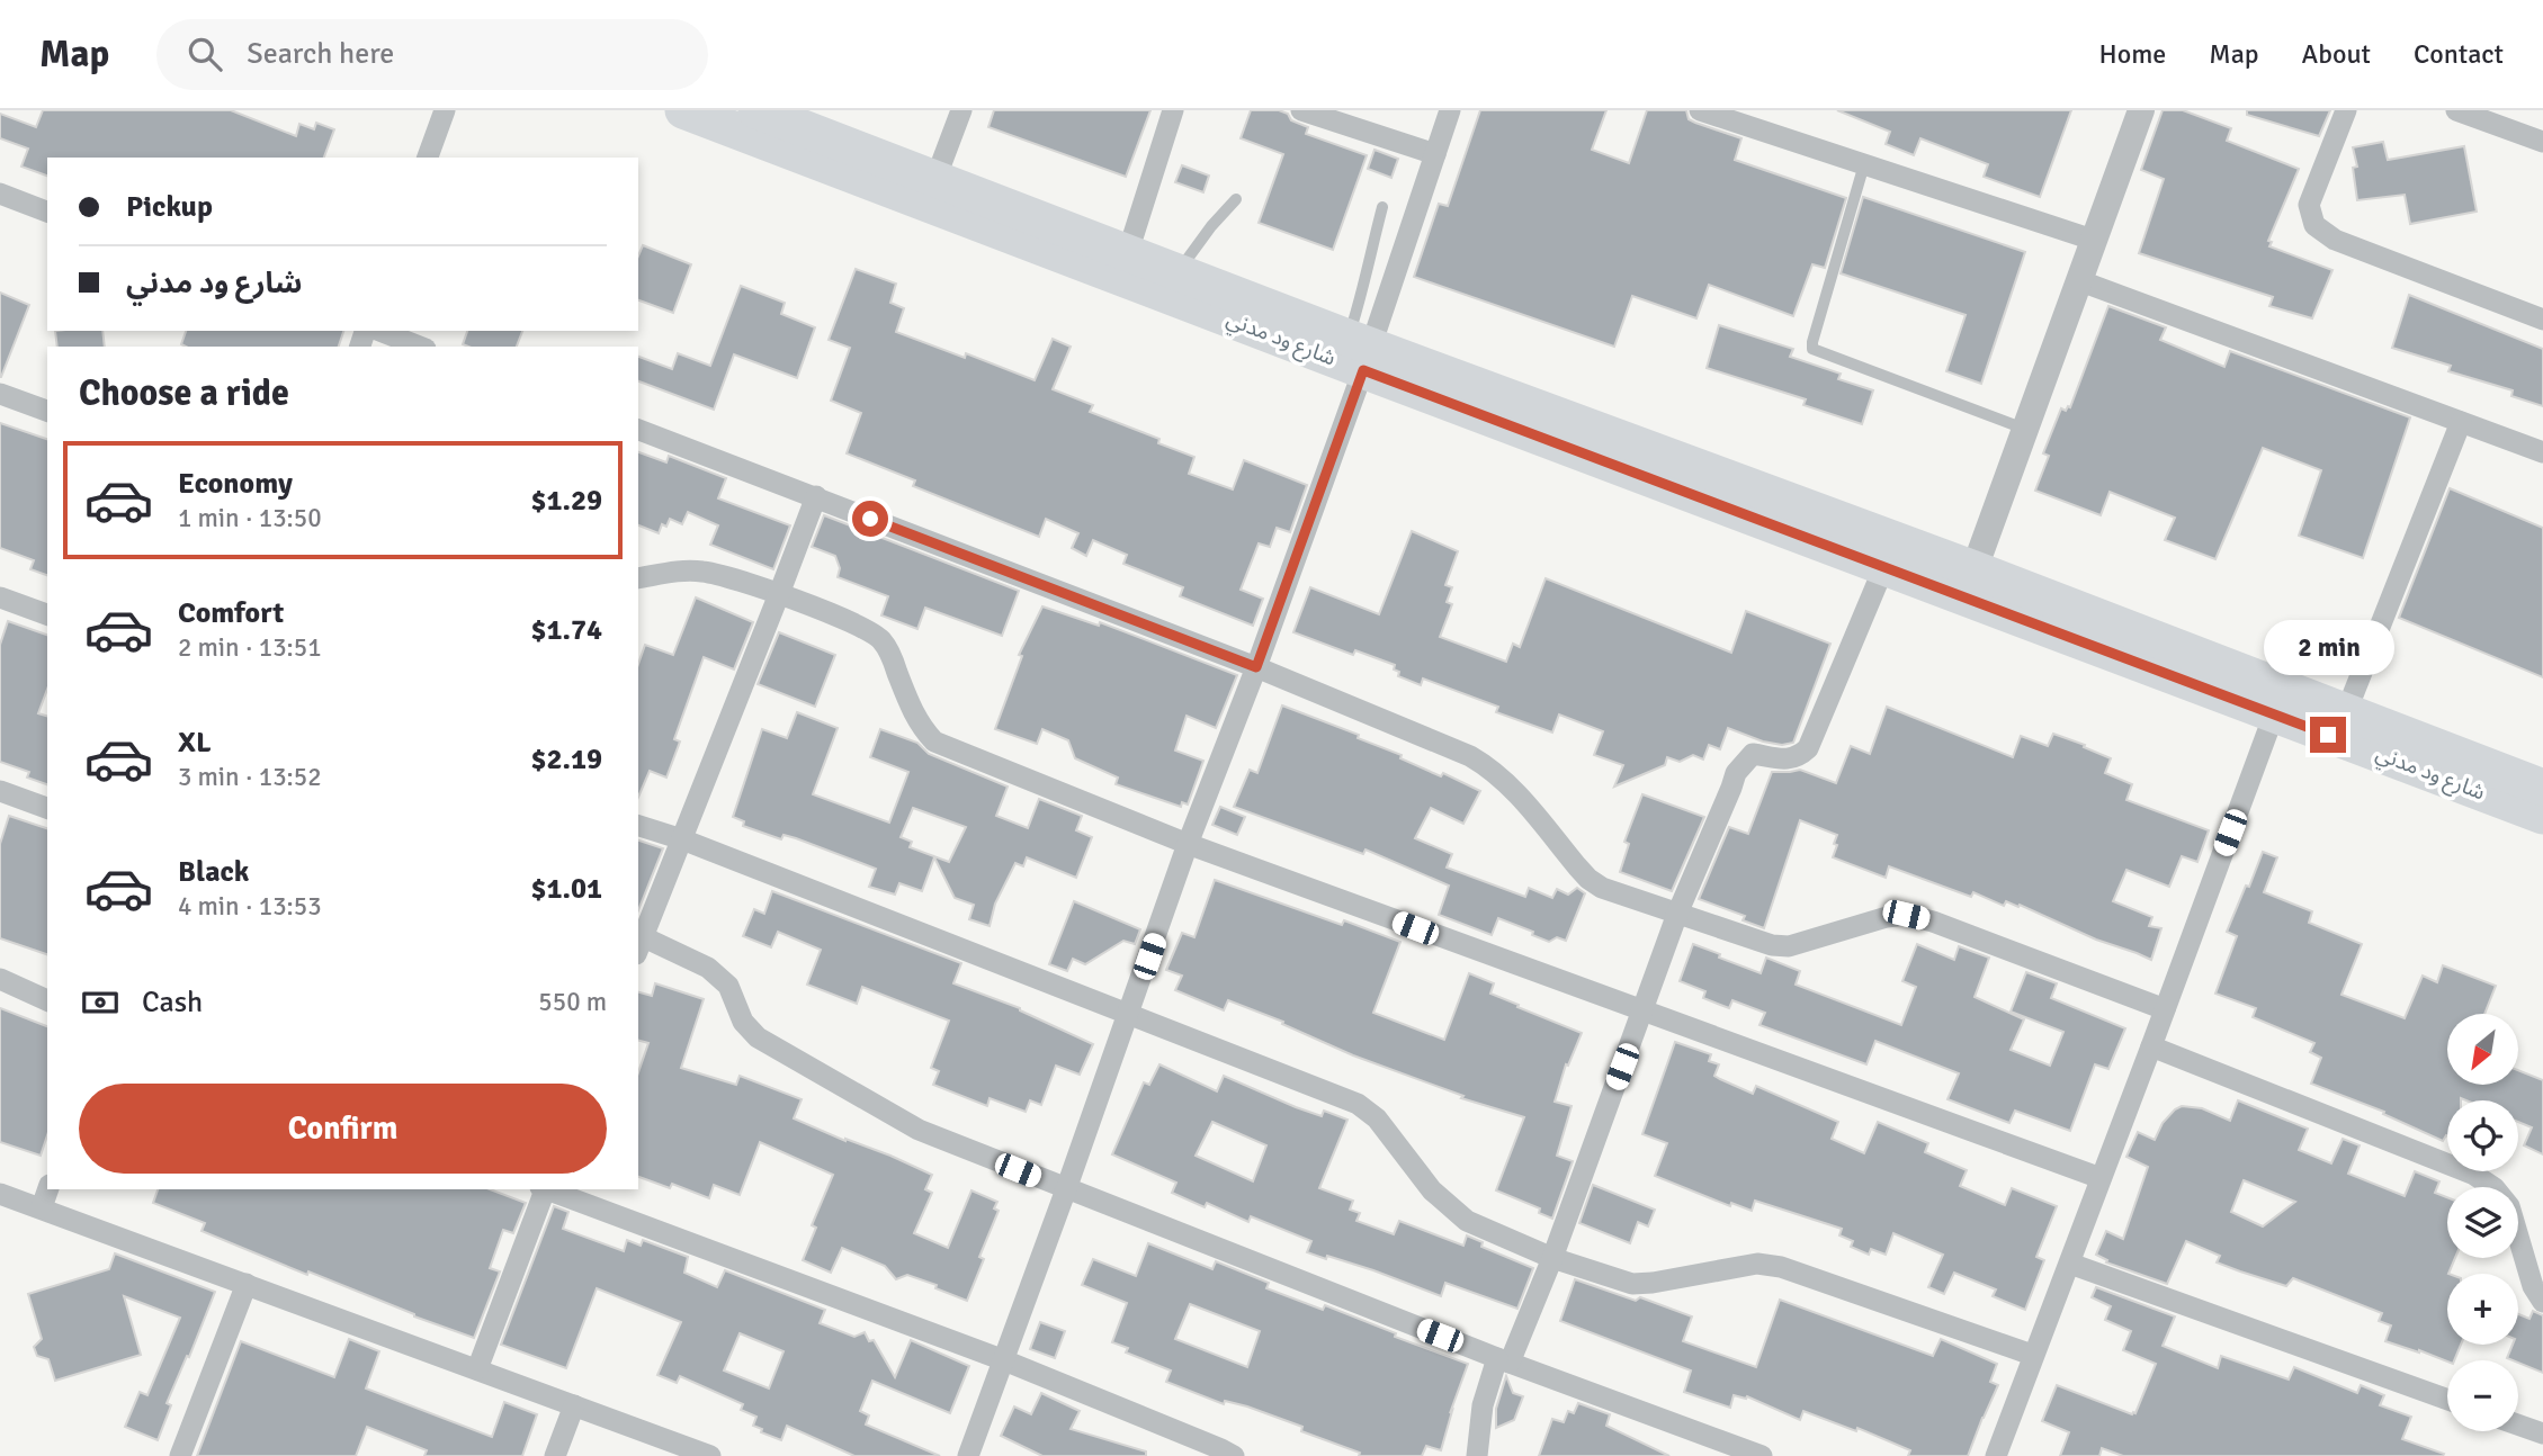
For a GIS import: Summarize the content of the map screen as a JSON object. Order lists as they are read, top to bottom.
{
  "streets": {
    "highway": ["شارع ود مدني"]
  },
  "north": "bottom left",
  "page": {
    "header": "Map",
    "search": "Search here",
    "nav": [
      "Home",
      "Map",
      "About",
      "Contact"
    ],
    "banner": ["Pickup", "شارع ود مدني"],
    "heading": "Choose a ride",
    "list": [
      {
        "name": "Economy",
        "note": "1 min · 13:50",
        "value": "$1.29"
      },
      {
        "name": "Comfort",
        "note": "2 min · 13:51",
        "value": "$1.74"
      },
      {
        "name": "XL",
        "note": "3 min · 13:52",
        "value": "$2.19"
      },
      {
        "name": "Black",
        "note": "4 min · 13:53",
        "value": "$1.01"
      }
    ],
    "bubble": "2 min",
    "pay": ["Cash", "550 m"],
    "map_buttons": ["+", "−"],
    "buttons": "Confirm"
  }
}
